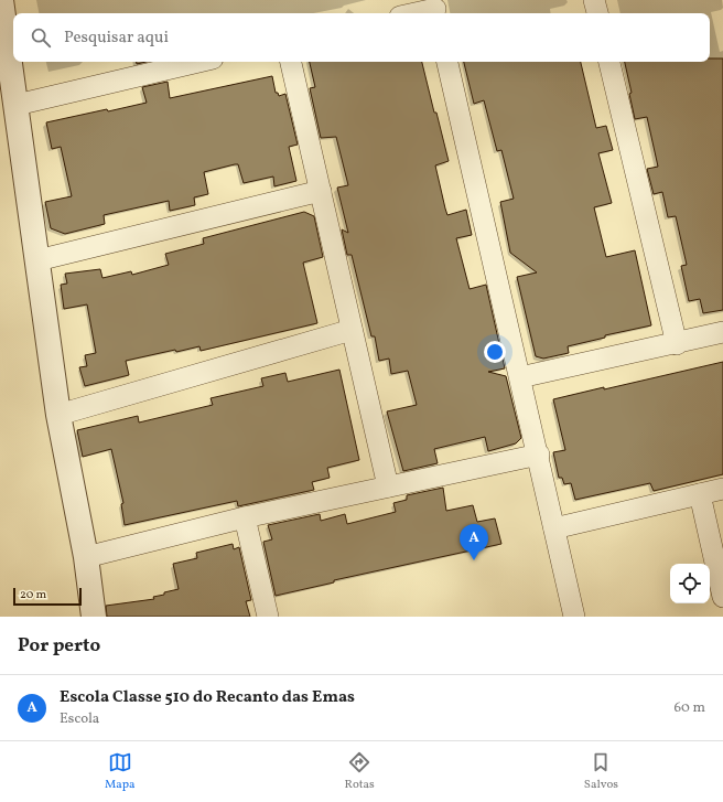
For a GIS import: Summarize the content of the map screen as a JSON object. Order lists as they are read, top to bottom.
{
  "scale_bar": "20 m",
  "page": {
    "search": "Pesquisar aqui",
    "pins": "A",
    "scale": "20 m",
    "heading": "Por perto",
    "list": [
      {
        "mark": "A",
        "name": "Escola Classe 510 do Recanto das Emas",
        "note": "Escola",
        "value": "60 m"
      }
    ],
    "nav": ["Mapa", "Rotas", "Salvos"]
  }
}
